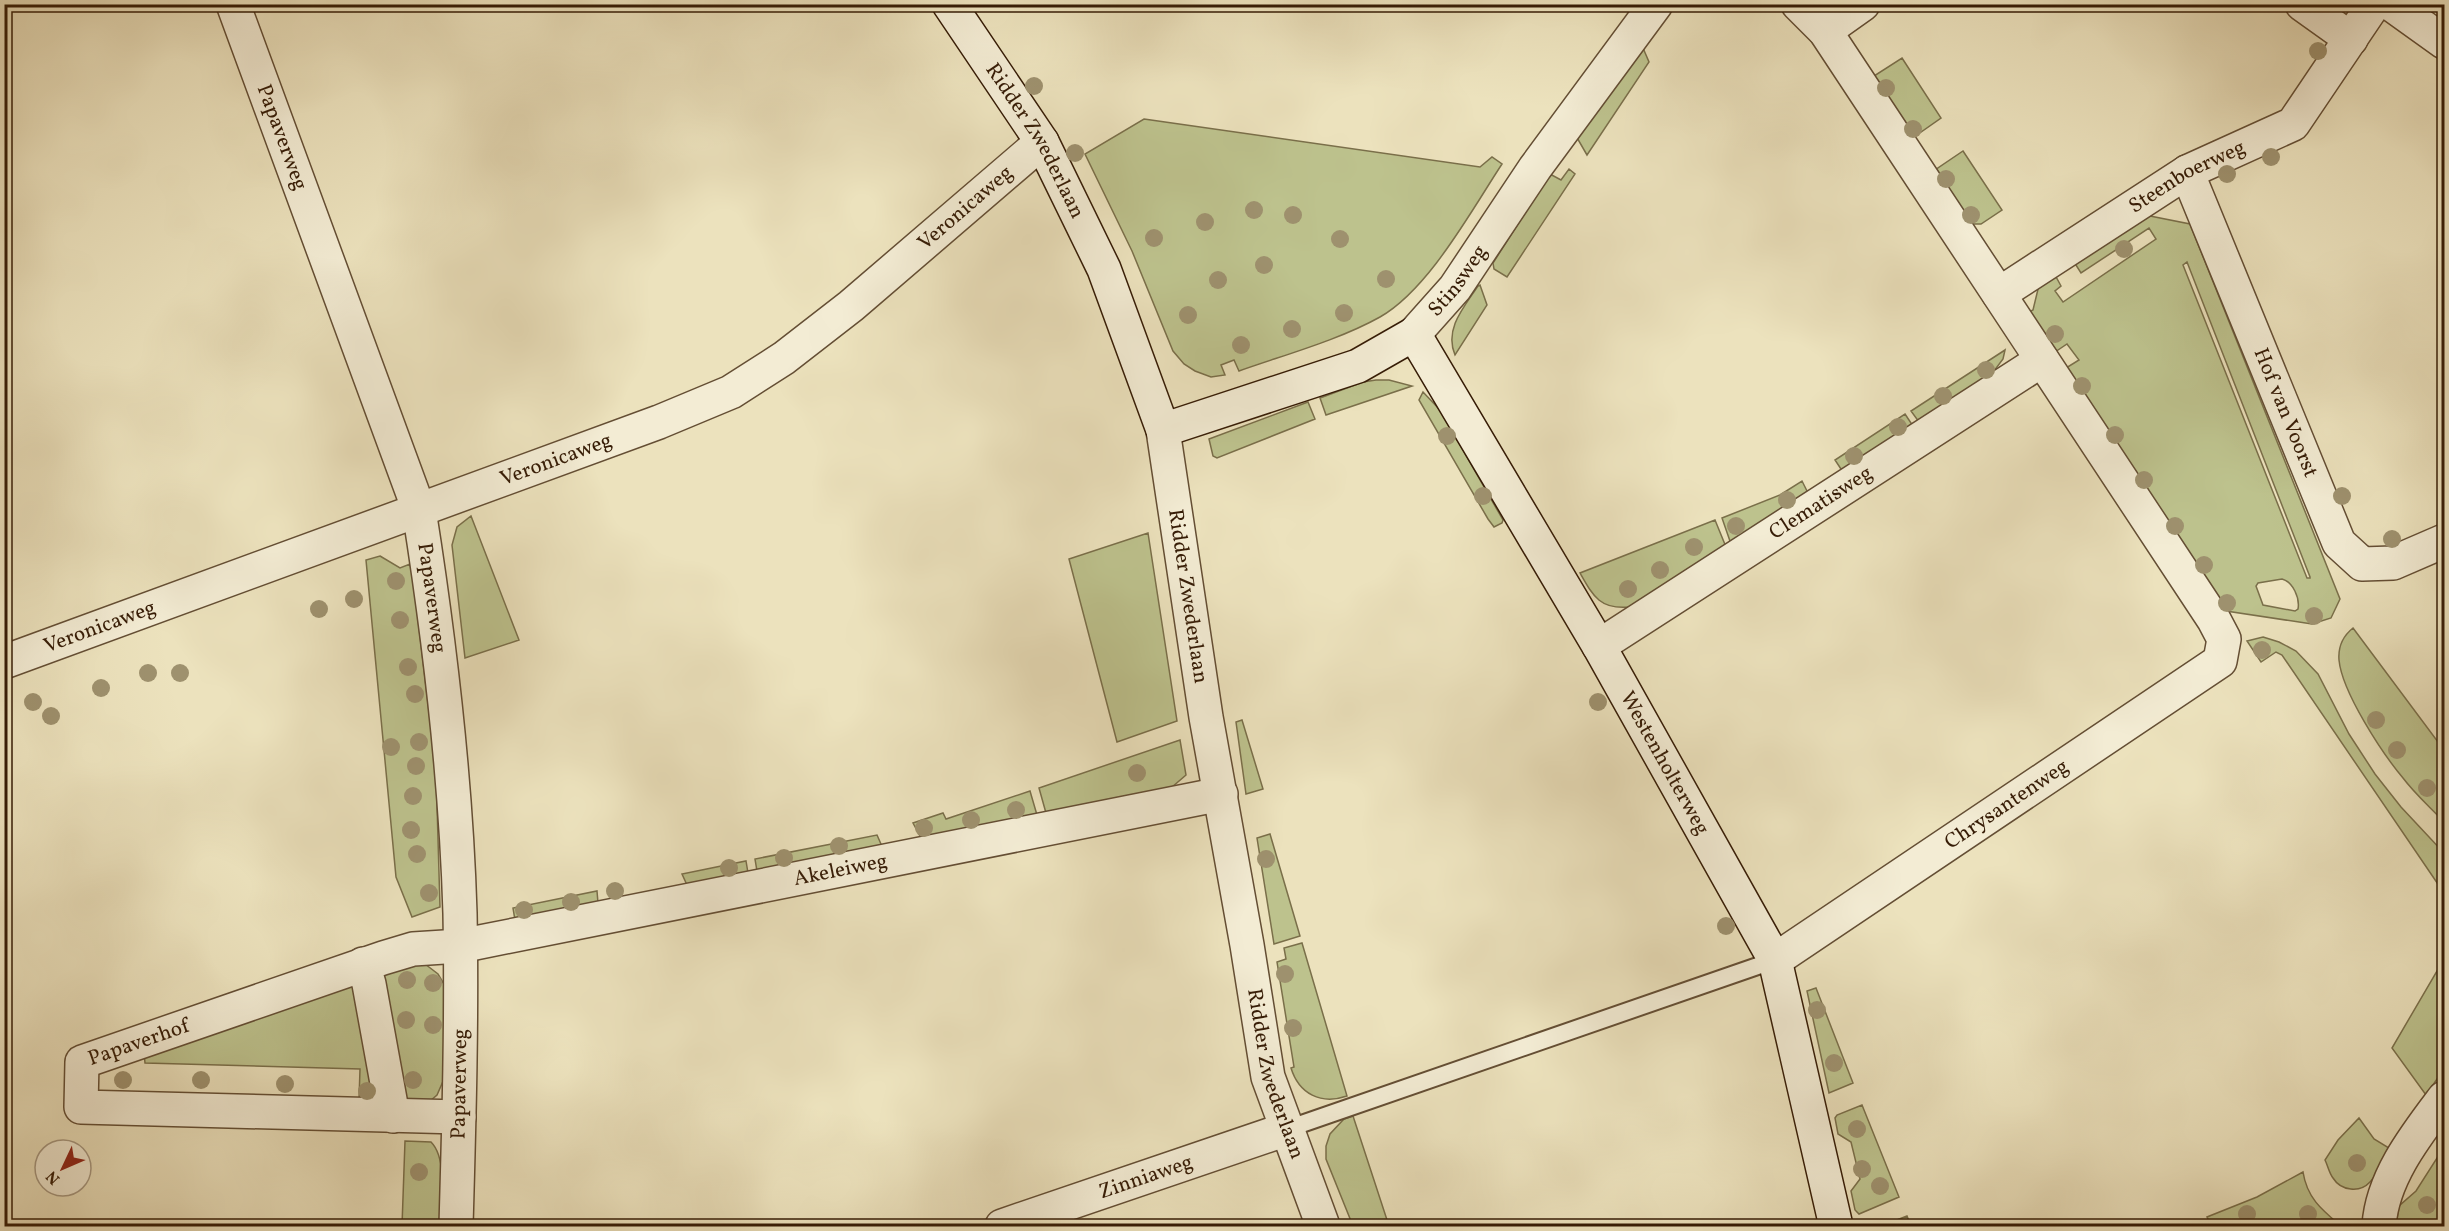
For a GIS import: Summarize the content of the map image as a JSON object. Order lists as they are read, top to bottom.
{
  "streets": {
    "street": [
      "Papaverweg",
      "Ridder Zwederlaan",
      "Steenboerweg",
      "Veronicaweg",
      "Stinsweg",
      "Hof van Voorst",
      "Clematisweg",
      "Westenholterweg",
      "Chrysantenweg",
      "Akeleiweg",
      "Papaverhof",
      "Zinniaweg"
    ]
  },
  "crossings": [
    ["Papaverweg", "Veronicaweg"],
    ["Papaverweg", "Akeleiweg"],
    ["Papaverweg", "Papaverhof"],
    ["Ridder Zwederlaan", "Veronicaweg"],
    ["Ridder Zwederlaan", "Stinsweg"],
    ["Ridder Zwederlaan", "Akeleiweg"],
    ["Ridder Zwederlaan", "Zinniaweg"],
    ["Steenboerweg", "Hof van Voorst"],
    ["Stinsweg", "Westenholterweg"],
    ["Clematisweg", "Westenholterweg"],
    ["Clematisweg", "Chrysantenweg"],
    ["Westenholterweg", "Chrysantenweg"],
    ["Akeleiweg", "Papaverhof"]
  ],
  "north": "bottom left"
}
